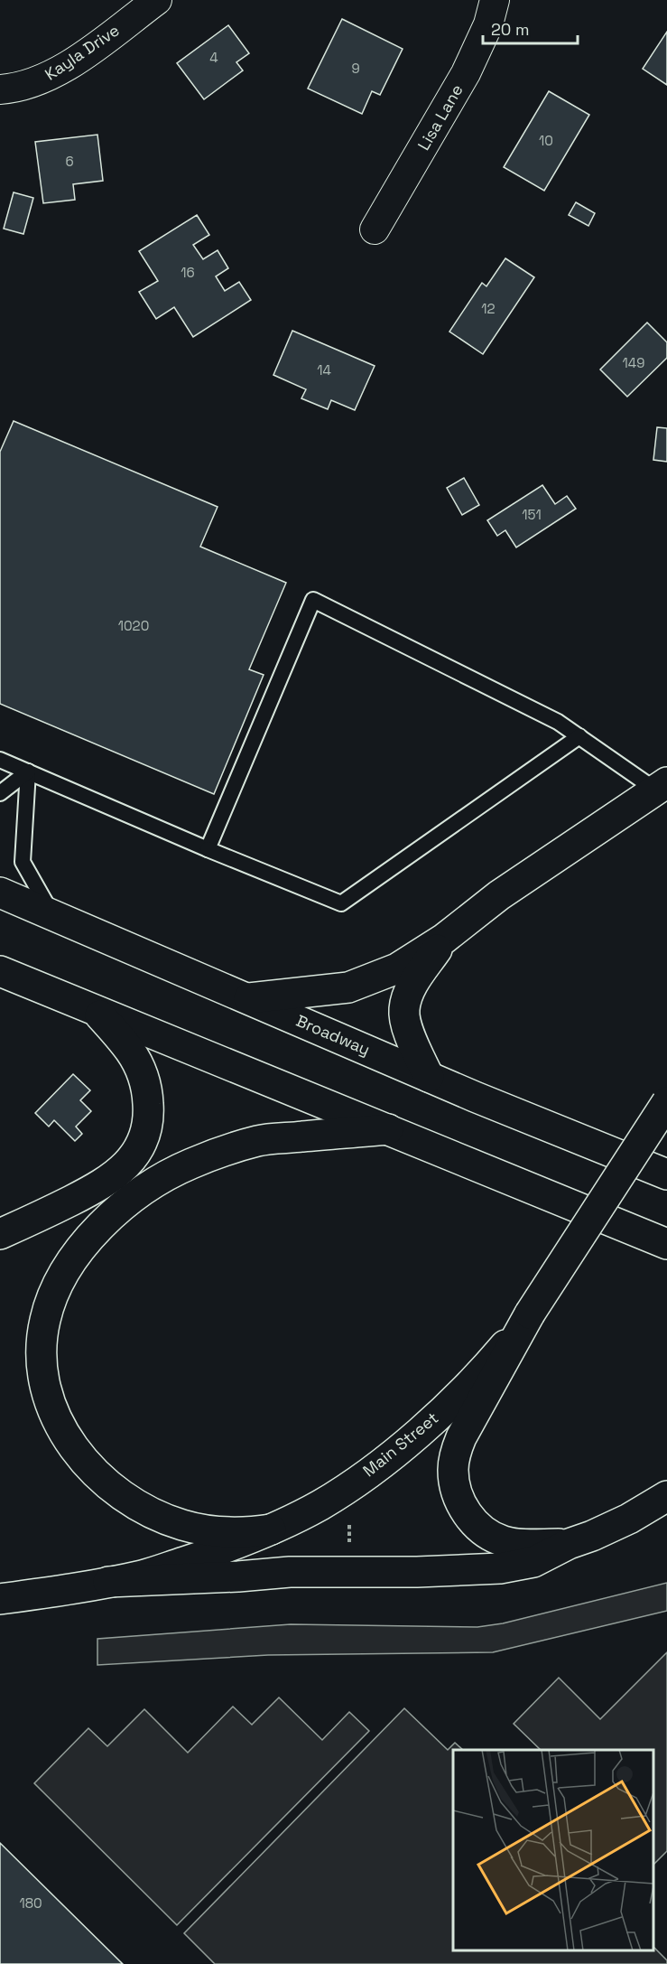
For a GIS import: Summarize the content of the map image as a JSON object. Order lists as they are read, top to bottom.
{
  "streets": {
    "main road": ["Broadway", "Main Street"],
    "street": ["Kayla Drive", "Lisa Lane"]
  },
  "house_numbers": [
    "4",
    "9",
    "10",
    "6",
    "16",
    "12",
    "149",
    "14",
    "151",
    "1020",
    "180"
  ],
  "scale_bar": "20 m"
}
